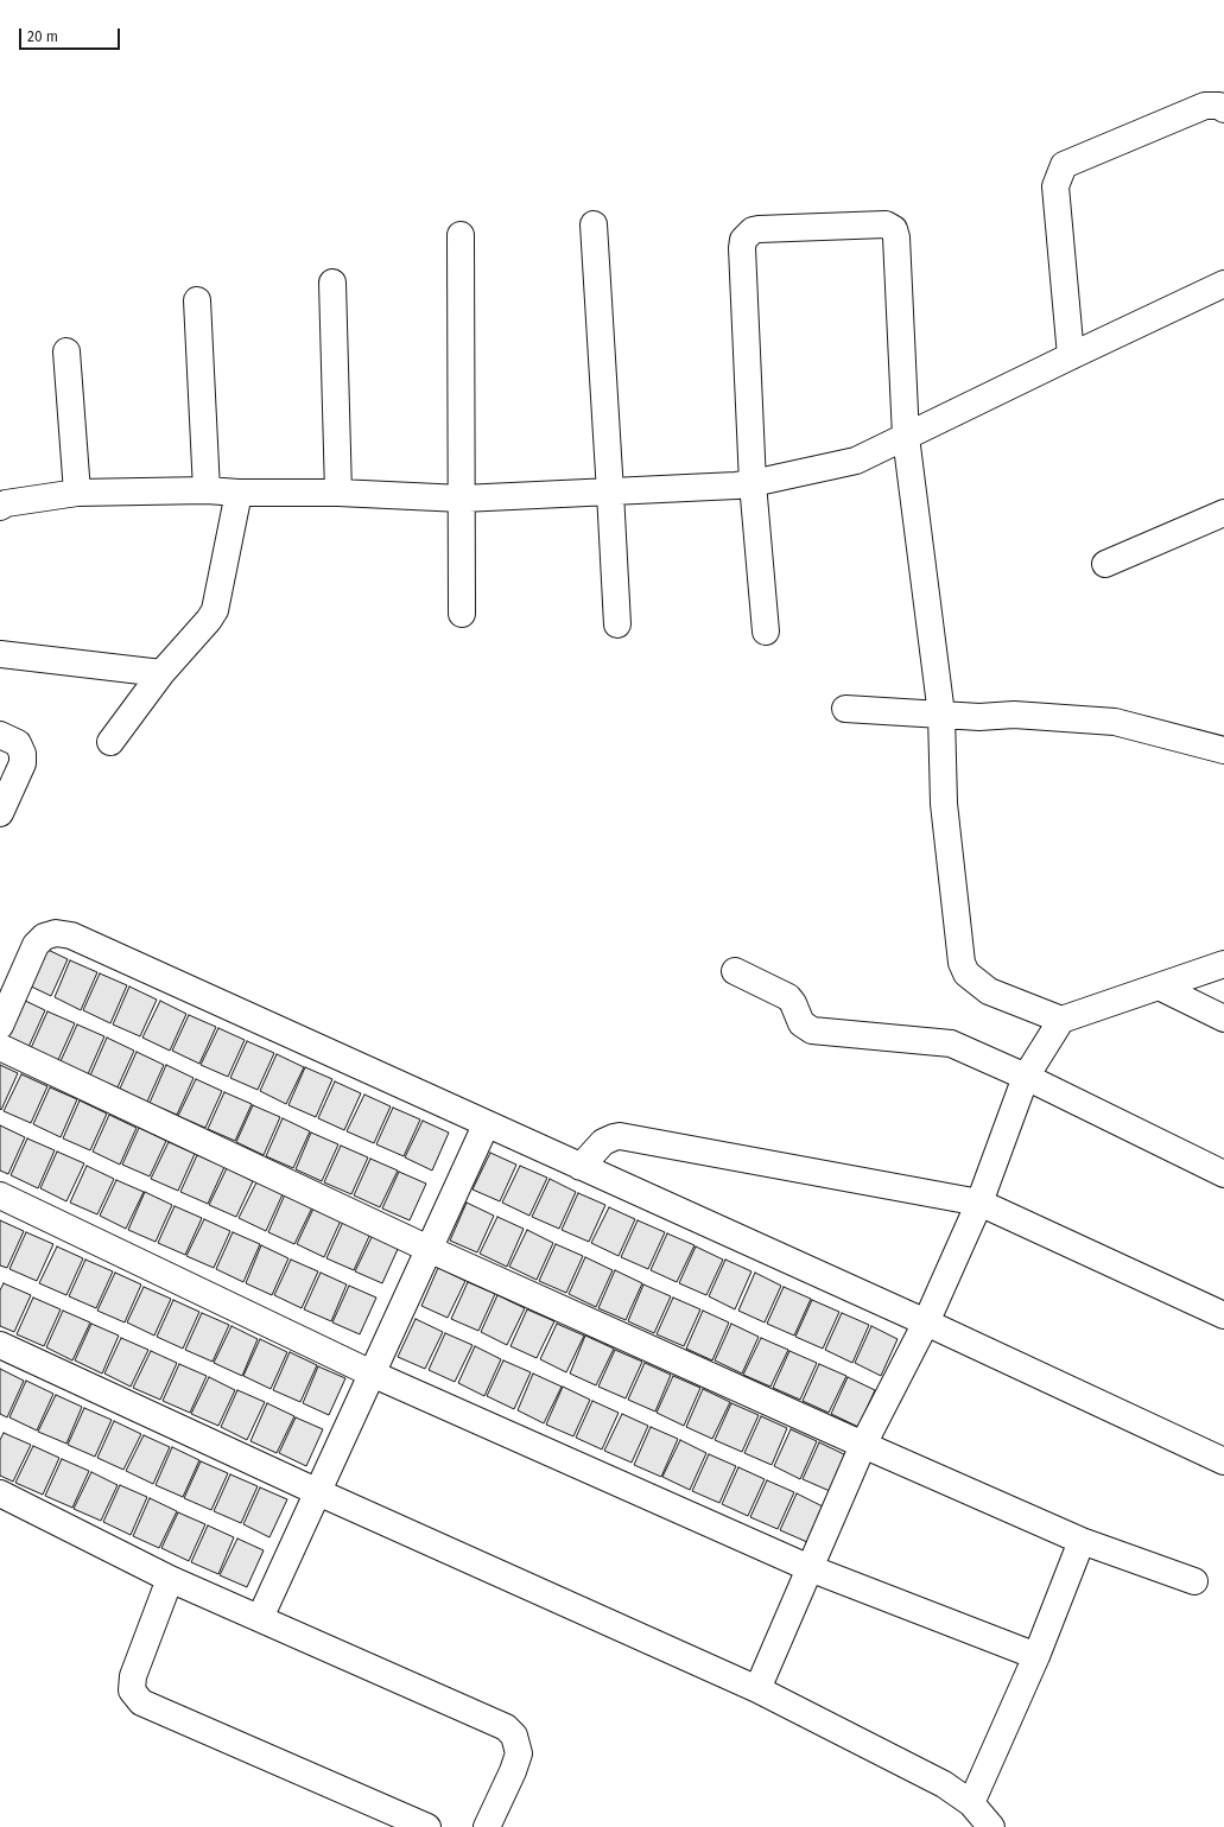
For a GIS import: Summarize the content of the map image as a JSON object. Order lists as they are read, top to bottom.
{
  "scale_bar": "20 m"
}
